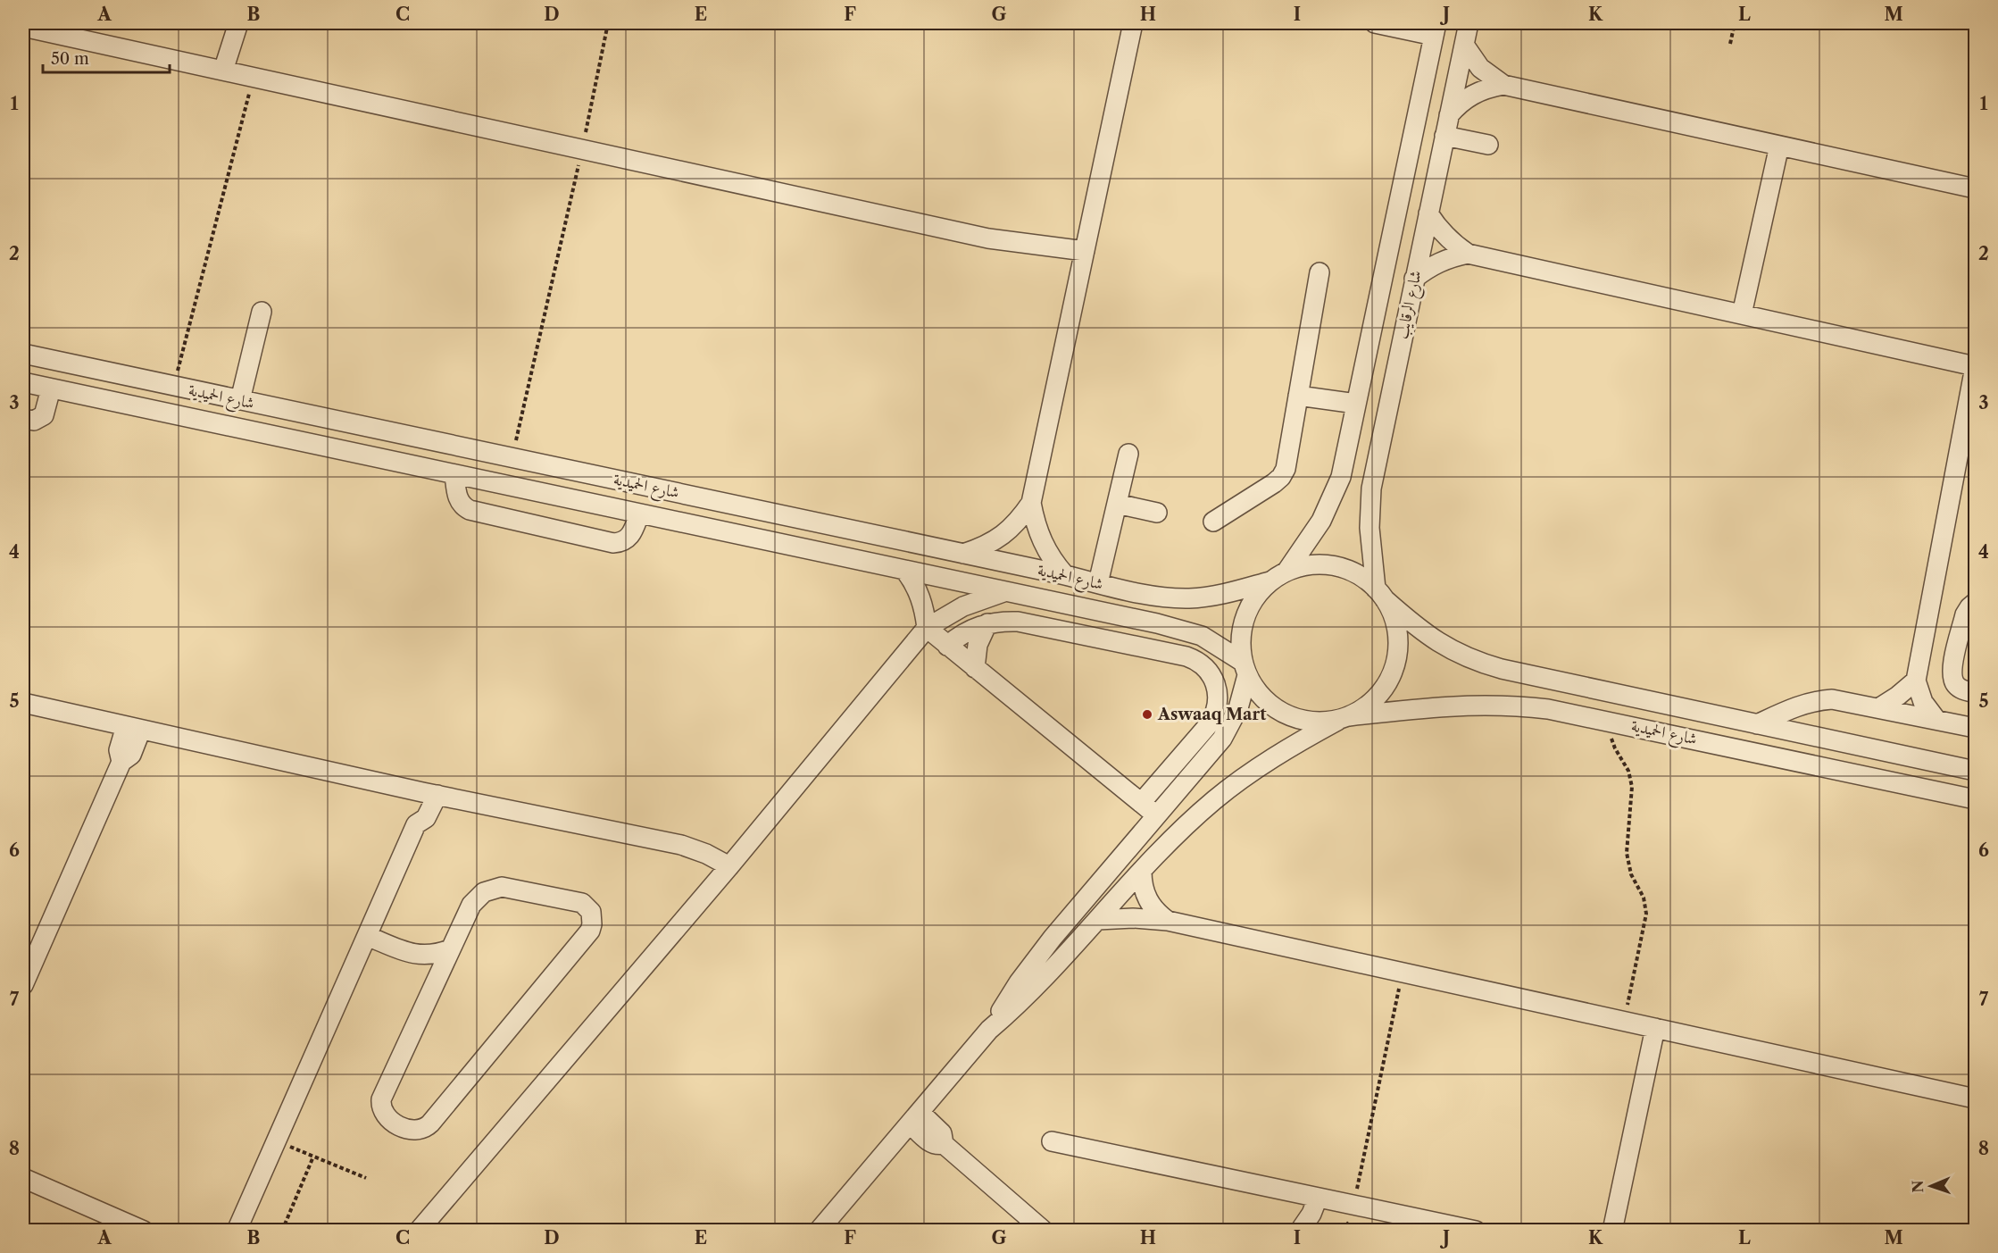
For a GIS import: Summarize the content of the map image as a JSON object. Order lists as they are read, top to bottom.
{
  "streets": {
    "street": ["شارع الرقايب", "شارع الحميدية"]
  },
  "crossings": [
    ["شارع الرقايب", "شارع الحميدية"]
  ],
  "places": ["Aswaaq Mart"],
  "scale_bar": "50 m",
  "north": "left",
  "grid": {
    "columns": [
      "A",
      "B",
      "C",
      "D",
      "E",
      "F",
      "G",
      "H",
      "I",
      "J",
      "K",
      "L",
      "M"
    ],
    "rows": [
      "1",
      "2",
      "3",
      "4",
      "5",
      "6",
      "7",
      "8"
    ]
  }
}
